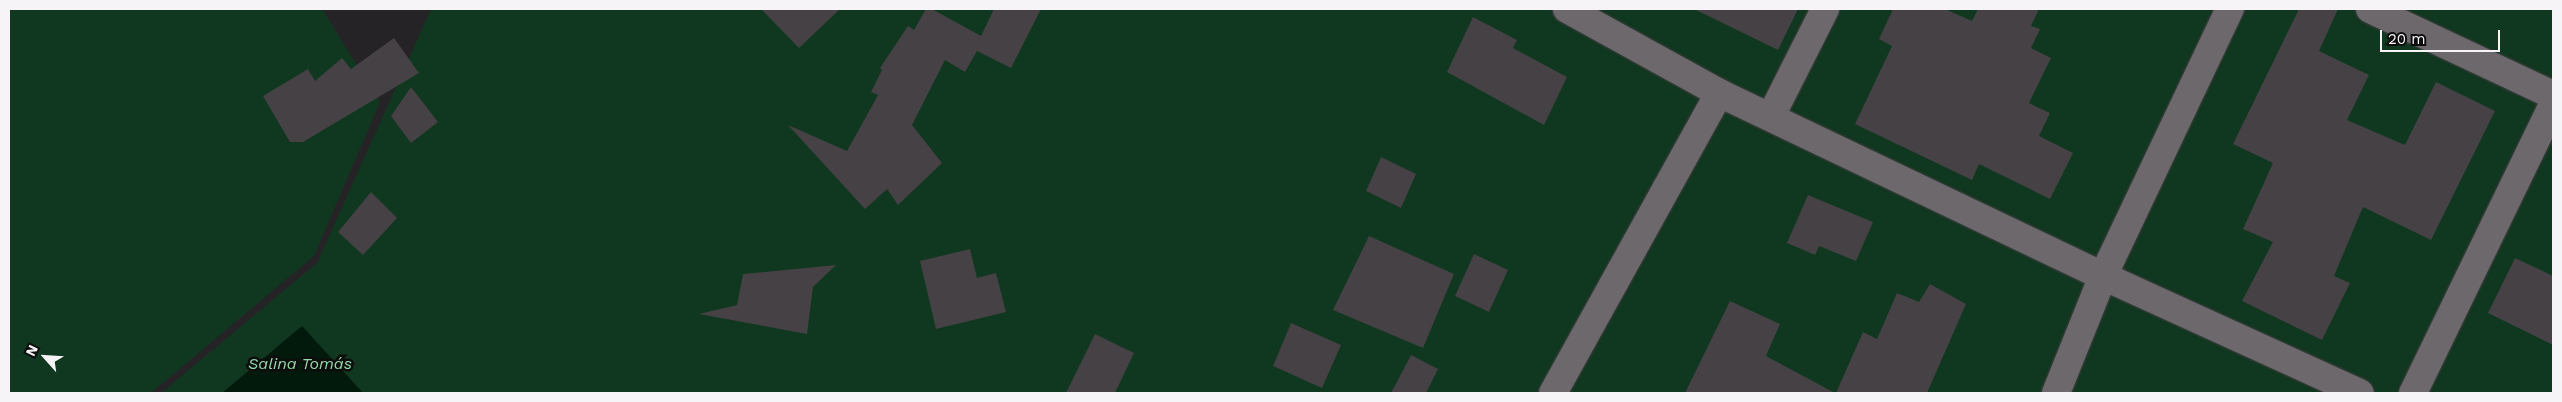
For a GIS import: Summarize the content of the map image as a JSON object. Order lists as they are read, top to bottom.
{
  "water": ["Salina Tomás"],
  "scale_bar": "20 m",
  "north": "top left"
}
